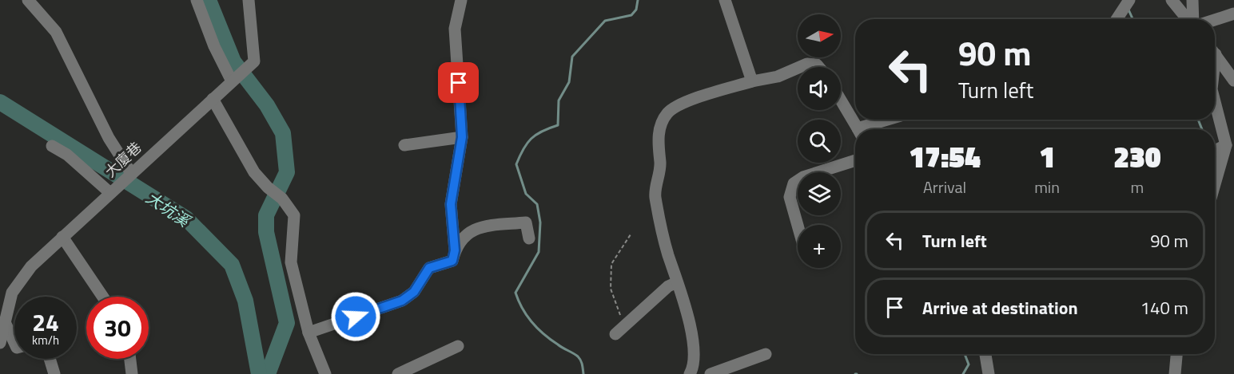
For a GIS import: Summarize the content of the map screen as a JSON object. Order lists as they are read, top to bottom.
{
  "streets": {
    "street": ["大廈巷"]
  },
  "water": ["大坑溪"],
  "north": "right",
  "page": {
    "map_buttons": "+",
    "turn": ["90 m", "Turn left"],
    "eta": [
      "17:54",
      "Arrival",
      "1",
      "min",
      "230",
      "m"
    ],
    "list": [
      {
        "name": "Turn left",
        "value": "90 m"
      },
      {
        "name": "Arrive at destination",
        "value": "140 m"
      }
    ],
    "speed": "24 km/h",
    "limit": "30"
  }
}
